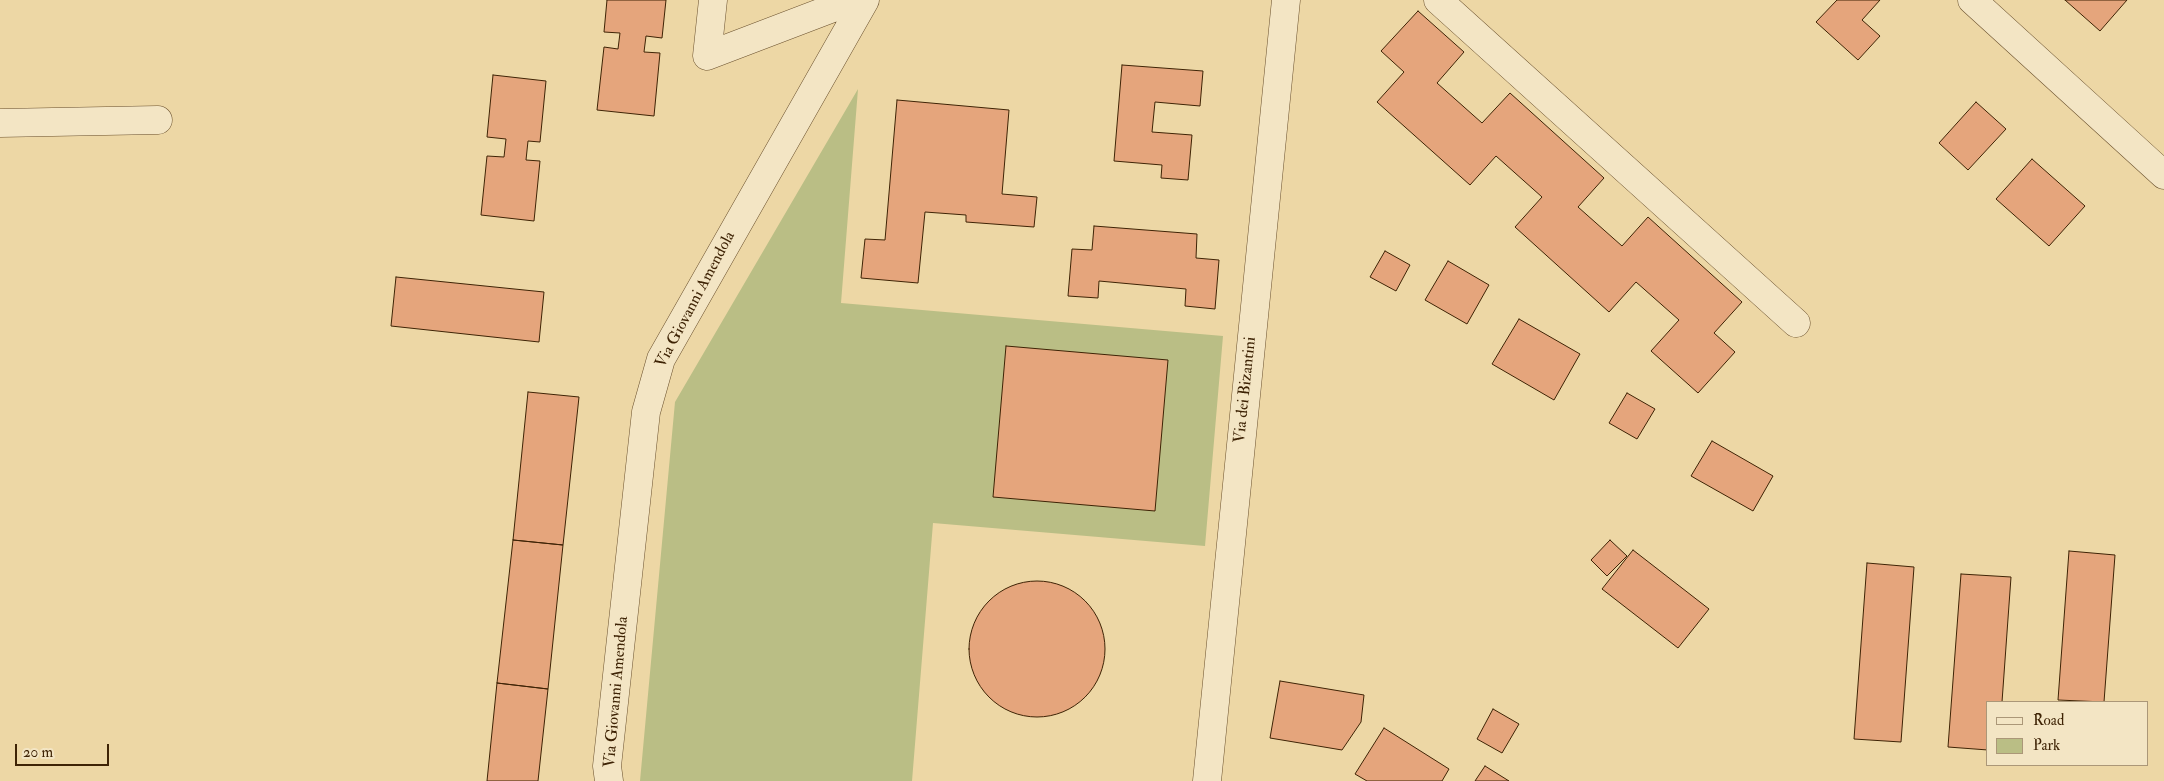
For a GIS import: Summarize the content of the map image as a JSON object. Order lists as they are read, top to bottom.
{
  "streets": {
    "street": ["Via Giovanni Amendola", "Via dei Bizantini"]
  },
  "legend": ["Road", "Park"],
  "scale_bar": "20 m"
}
